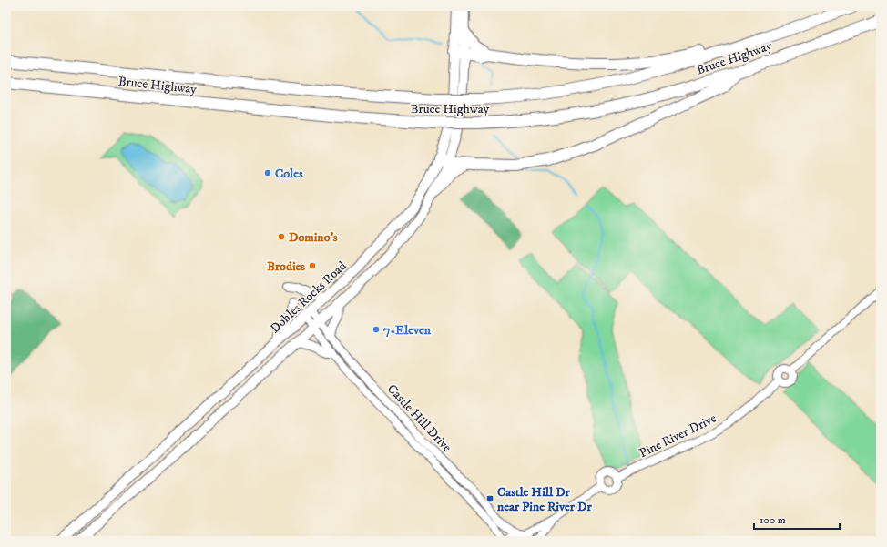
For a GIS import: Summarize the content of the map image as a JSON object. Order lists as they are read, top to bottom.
{
  "streets": {
    "highway": ["Bruce Highway"],
    "main road": ["Dohles Rocks Road"],
    "street": ["Castle Hill Drive", "Pine River Drive"]
  },
  "crossings": [
    ["Dohles Rocks Road", "Castle Hill Drive"]
  ],
  "places": {
    "other": [
      "Coles",
      "Domino's",
      "Brodies",
      "7-Eleven"
    ],
    "transit": ["Castle Hill Dr near Pine River Dr"]
  },
  "scale_bar": "100 m"
}
